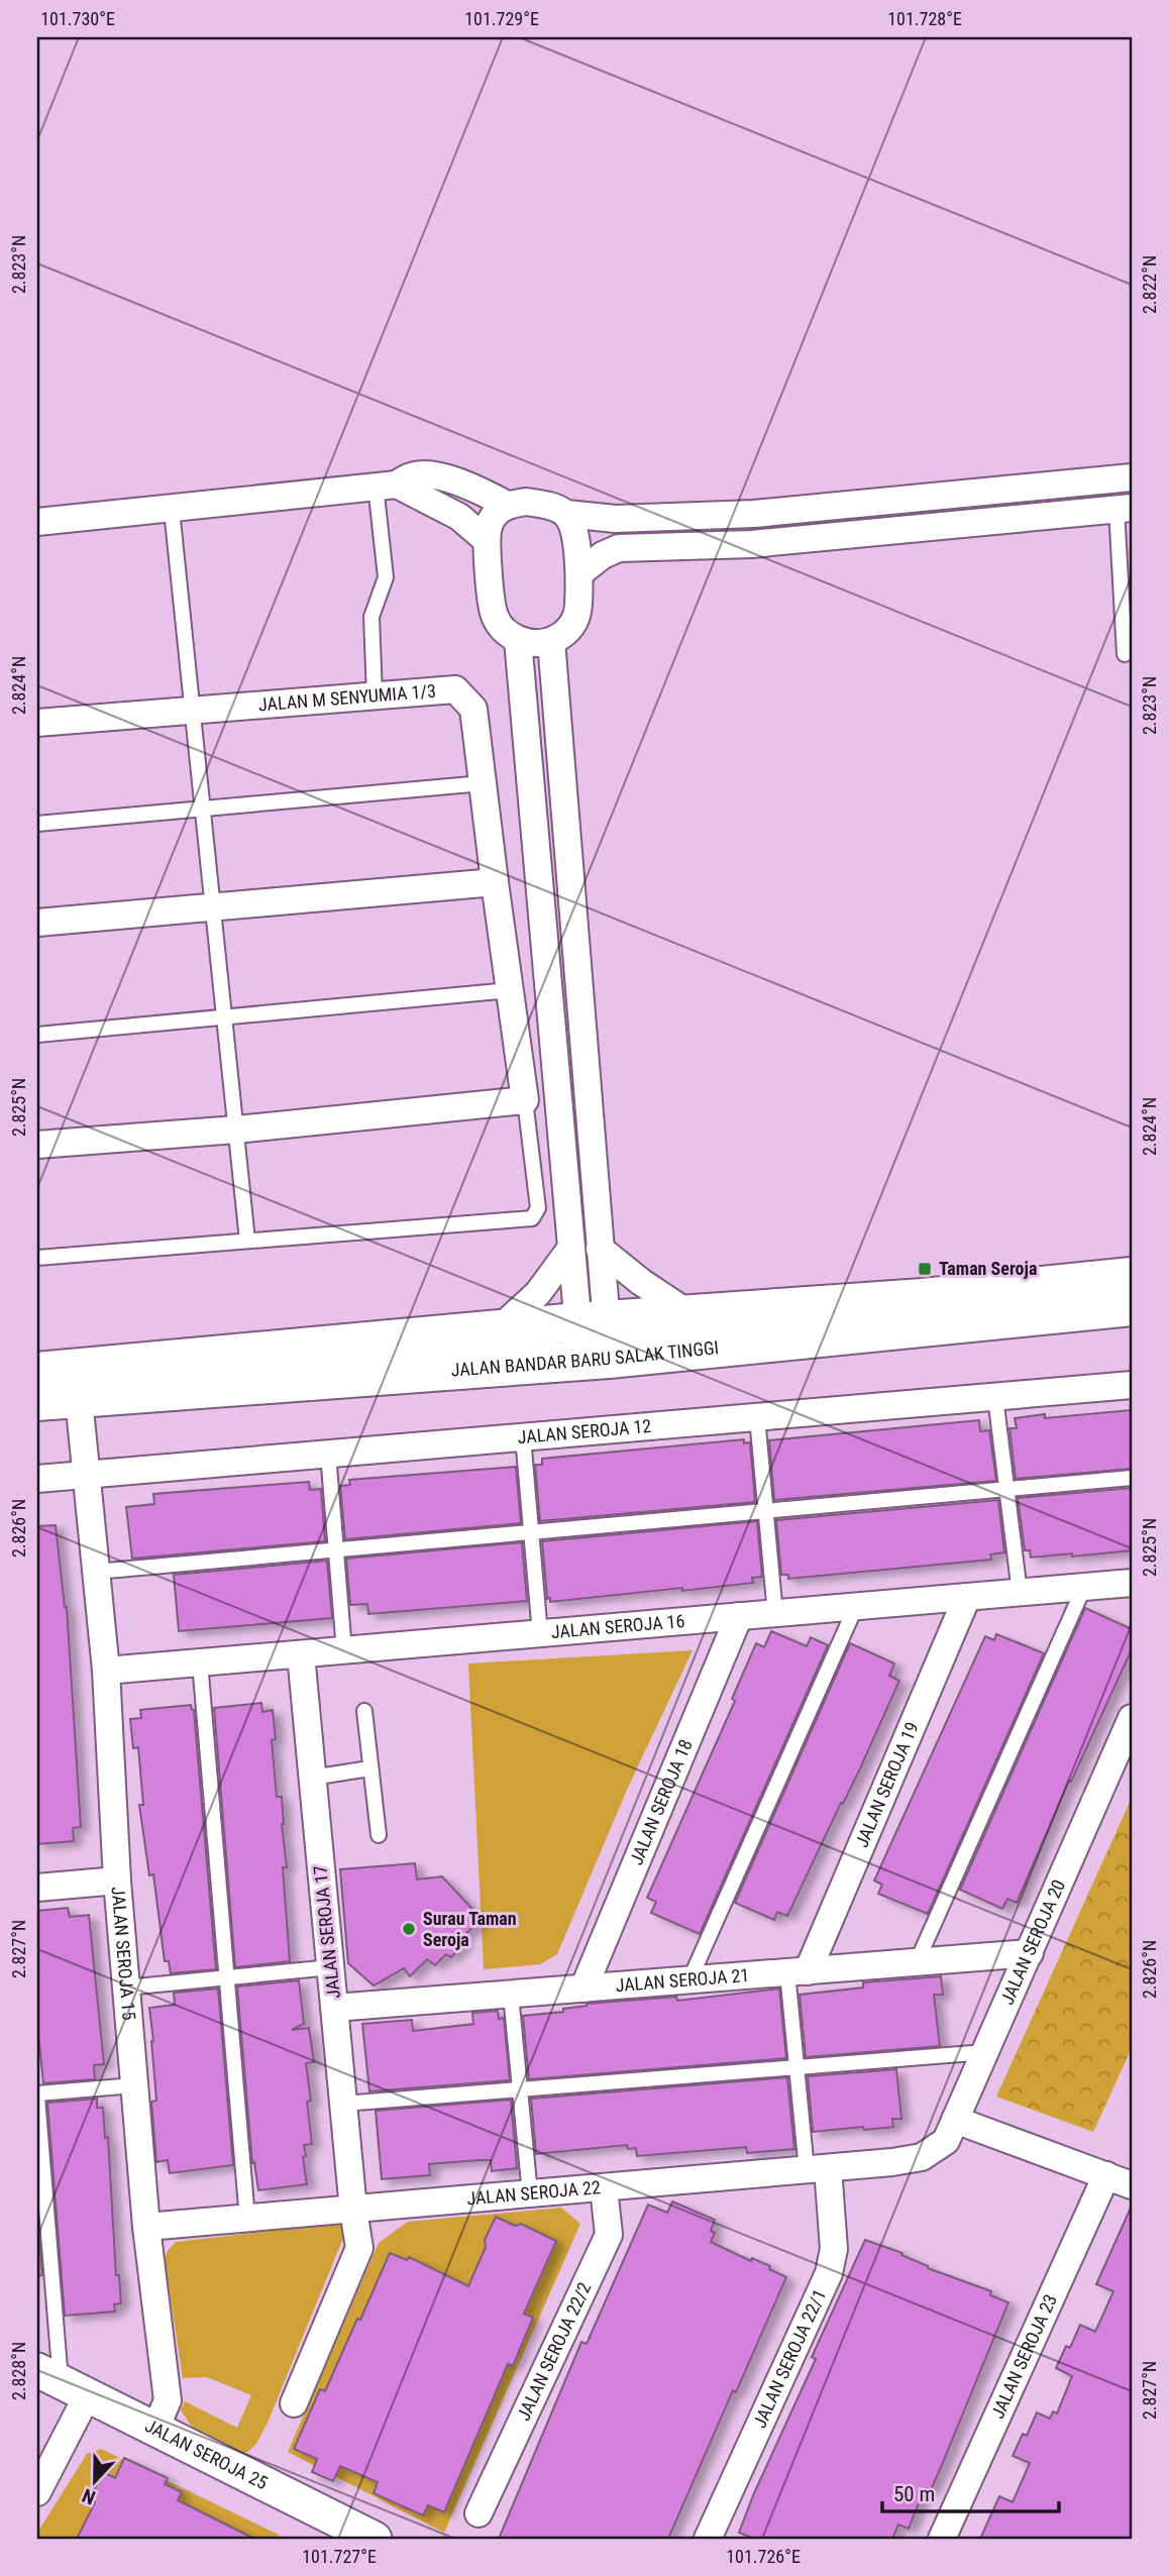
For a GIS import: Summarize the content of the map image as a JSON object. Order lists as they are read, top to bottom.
{
  "streets": {
    "main road": ["JALAN BANDAR BARU SALAK TINGGI"],
    "street": [
      "JALAN M SENYUMIA 1/3",
      "JALAN SEROJA 12",
      "JALAN SEROJA 16",
      "JALAN SEROJA 19",
      "JALAN SEROJA 18",
      "JALAN SEROJA 17",
      "JALAN SEROJA 20",
      "JALAN SEROJA 15",
      "JALAN SEROJA 21",
      "JALAN SEROJA 22",
      "JALAN SEROJA 22/2",
      "JALAN SEROJA 23",
      "JALAN SEROJA 22/1",
      "JALAN SEROJA 25"
    ]
  },
  "crossings": [
    ["JALAN BANDAR BARU SALAK TINGGI", "JALAN SEROJA 15"],
    ["JALAN SEROJA 12", "JALAN SEROJA 15"],
    ["JALAN SEROJA 16", "JALAN SEROJA 19"],
    ["JALAN SEROJA 16", "JALAN SEROJA 18"],
    ["JALAN SEROJA 16", "JALAN SEROJA 17"],
    ["JALAN SEROJA 16", "JALAN SEROJA 15"],
    ["JALAN SEROJA 19", "JALAN SEROJA 21"],
    ["JALAN SEROJA 18", "JALAN SEROJA 21"],
    ["JALAN SEROJA 17", "JALAN SEROJA 21"],
    ["JALAN SEROJA 17", "JALAN SEROJA 22"],
    ["JALAN SEROJA 20", "JALAN SEROJA 21"],
    ["JALAN SEROJA 20", "JALAN SEROJA 22"],
    ["JALAN SEROJA 15", "JALAN SEROJA 22"],
    ["JALAN SEROJA 15", "JALAN SEROJA 25"],
    ["JALAN SEROJA 22", "JALAN SEROJA 22/2"],
    ["JALAN SEROJA 22", "JALAN SEROJA 22/1"]
  ],
  "places": {
    "transit": ["Taman Seroja"],
    "other": ["Surau Taman Seroja"]
  },
  "scale_bar": "50 m",
  "north": "bottom",
  "coordinates": [
    "101.730°E",
    "101.729°E",
    "101.728°E",
    "2.823°N",
    "2.822°N",
    "2.824°N",
    "2.825°N",
    "2.826°N",
    "2.827°N",
    "2.828°N",
    "101.727°E",
    "101.726°E"
  ]
}
